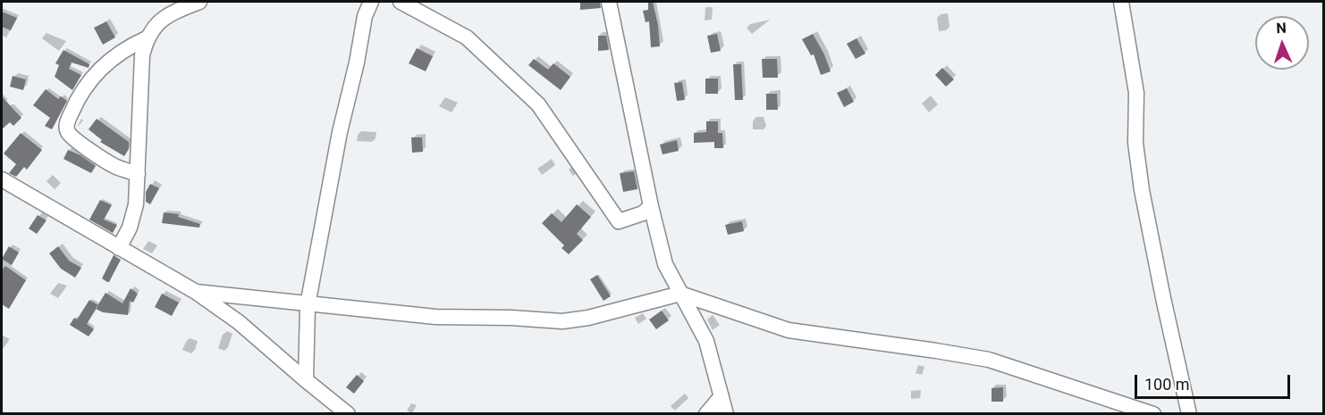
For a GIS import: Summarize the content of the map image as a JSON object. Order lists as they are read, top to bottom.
{
  "scale_bar": "100 m",
  "north": "top"
}
